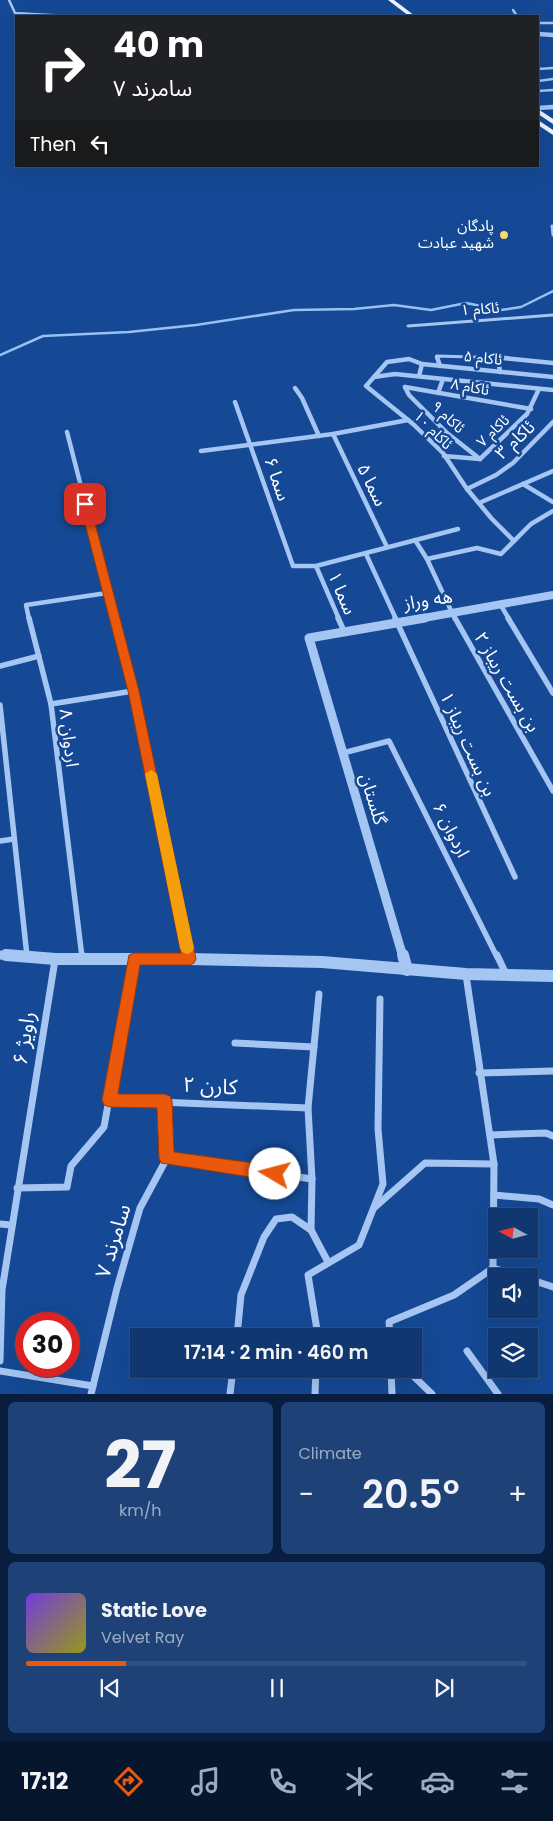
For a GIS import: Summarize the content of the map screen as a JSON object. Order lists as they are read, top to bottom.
{
  "streets": {
    "street": [
      "ئاکام ۱",
      "ئاکام ۵",
      "ئاکام ۸",
      "ئاکام ۹",
      "ئاکام ۱۰",
      "ئاکام ۷",
      "ئاکام ۳",
      "سما ۶",
      "سما ۵",
      "سما ۱",
      "هه وراز",
      "بن بست ریباز ۲",
      "اردوان ۸",
      "بن بست ریباز ۱",
      "گلستان",
      "اردوان ۶",
      "راویژ ۶",
      "کارن ۲",
      "سامرند ۷"
    ]
  },
  "crossings": [
    ["ئاکام ۵", "ئاکام ۱۰"],
    ["ئاکام ۸", "ئاکام ۹"],
    ["ئاکام ۸", "ئاکام ۷"],
    ["ئاکام ۹", "ئاکام ۷"],
    ["ئاکام ۱۰", "ئاکام ۷"],
    ["ئاکام ۱۰", "ئاکام ۳"],
    ["سما ۶", "سما ۱"],
    ["سما ۱", "هه وراز"],
    ["هه وراز", "بن بست ریباز ۲"],
    ["هه وراز", "بن بست ریباز ۱"],
    ["هه وراز", "گلستان"],
    ["گلستان", "اردوان ۶"],
    ["کارن ۲", "سامرند ۷"]
  ],
  "places": ["پادگان شهید عبادت"],
  "north": "left",
  "page": {
    "turn": ["40 m", "سامرند ۷"],
    "then": "Then",
    "limit": "30",
    "trip": "17:14 · 2 min · 460 m",
    "tile": [
      ["27", "km/h"],
      "Climate"
    ],
    "heat": ["−", "20.5°", "+"],
    "song": ["Static Love", "Velvet Ray"],
    "tabs": "17:12"
  }
}
